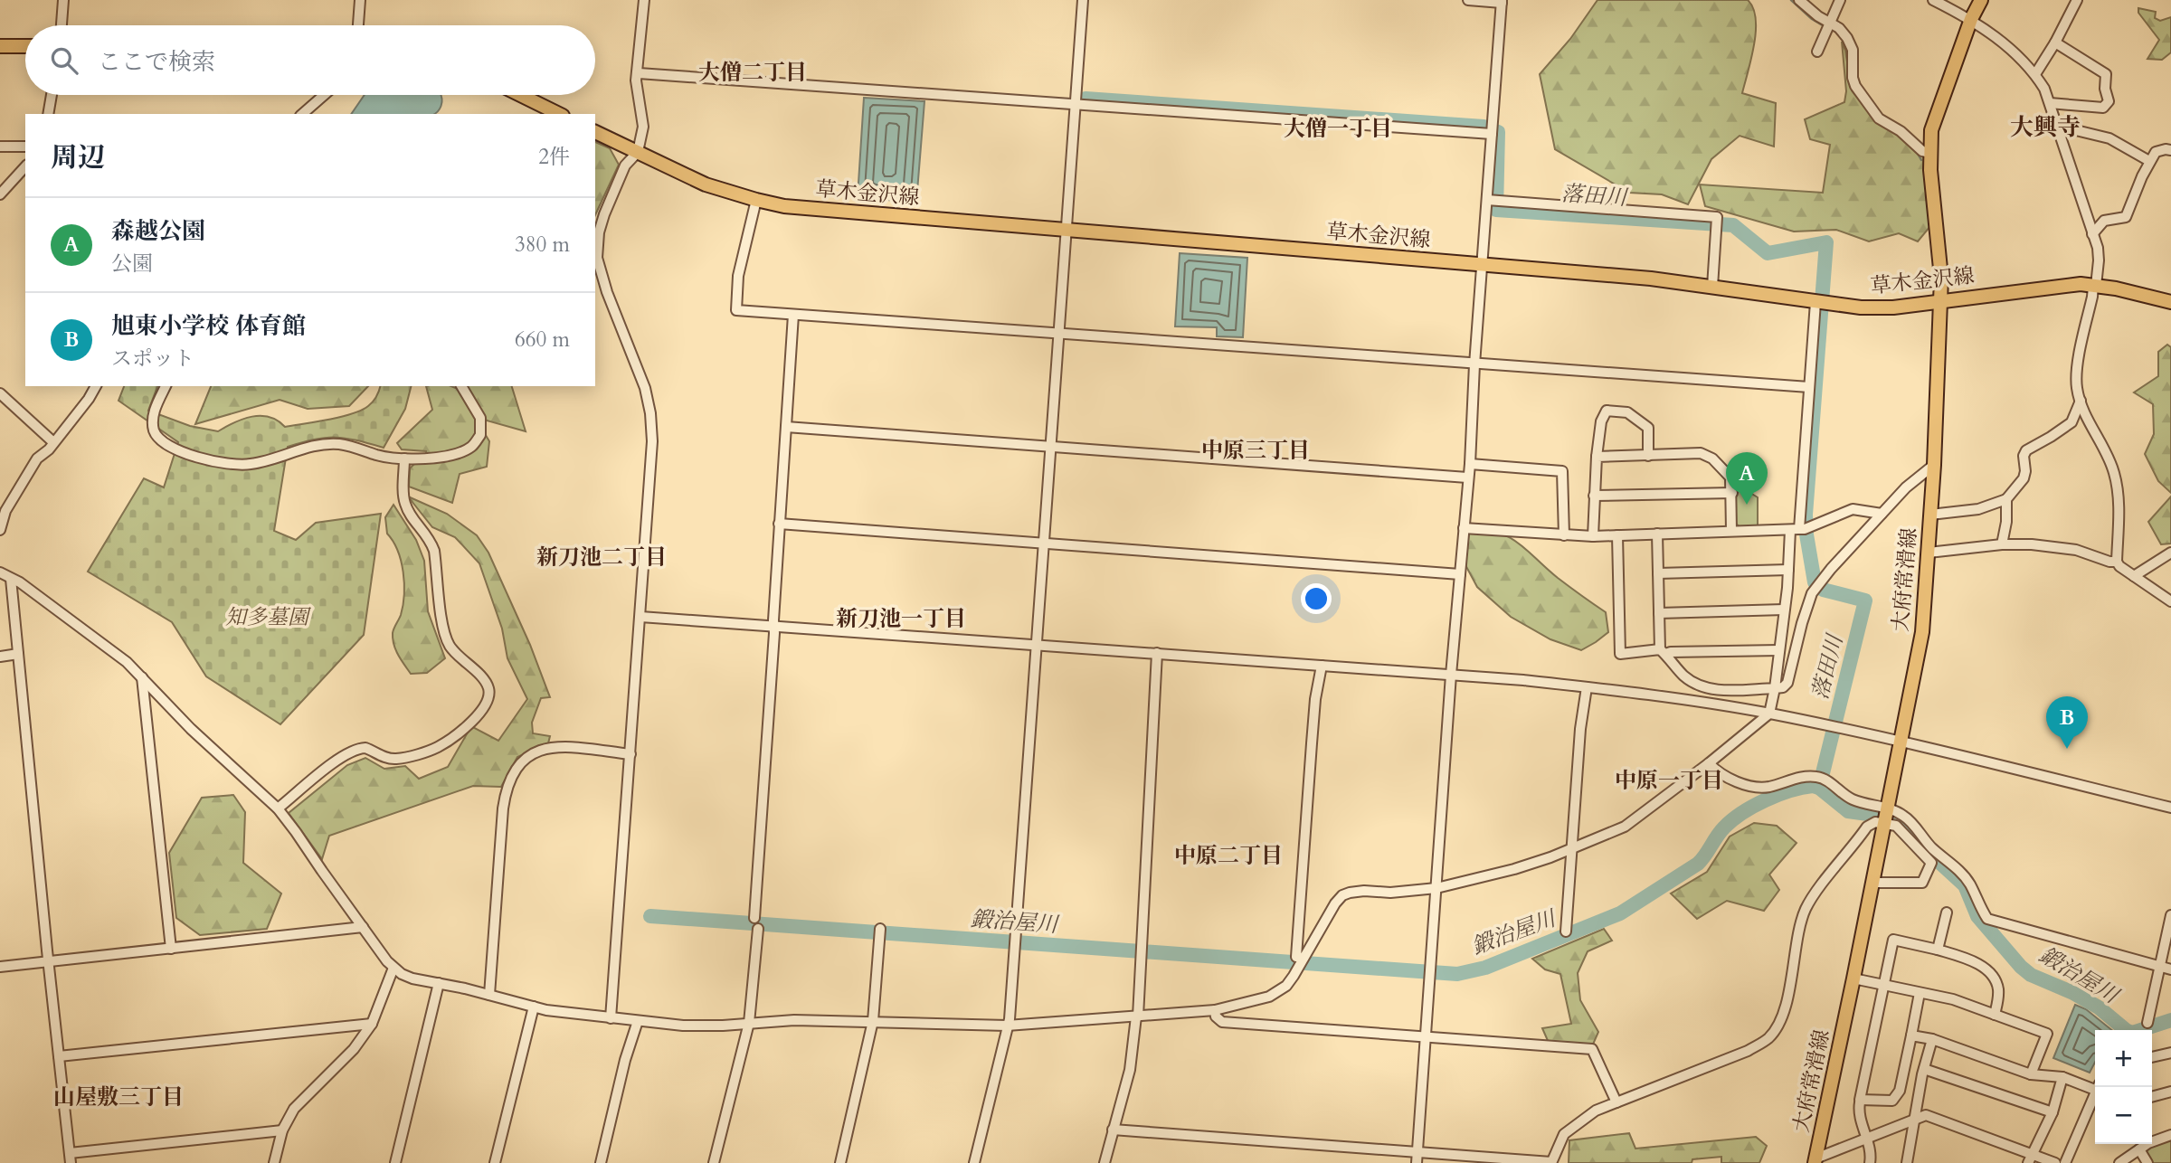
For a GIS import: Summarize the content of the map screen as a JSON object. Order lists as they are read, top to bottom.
{
  "streets": {
    "main road": ["草木金沢線", "大府常滑線"]
  },
  "crossings": [
    ["草木金沢線", "大府常滑線"]
  ],
  "districts": [
    "大僧二丁目",
    "大興寺",
    "大僧一丁目",
    "中原三丁目",
    "新刀池二丁目",
    "新刀池一丁目",
    "中原一丁目",
    "中原二丁目",
    "山屋敷三丁目"
  ],
  "water": ["落田川", "鍛治屋川"],
  "parks": ["知多墓園"],
  "page": {
    "search": "ここで検索",
    "heading": ["周辺", "2件"],
    "list": [
      {
        "mark": "A",
        "name": "森越公園",
        "note": "公園",
        "value": "380 m"
      },
      {
        "mark": "B",
        "name": "旭東小学校 体育館",
        "note": "スポット",
        "value": "660 m"
      }
    ],
    "pins": ["A", "B"],
    "map_buttons": ["+", "−"]
  }
}
